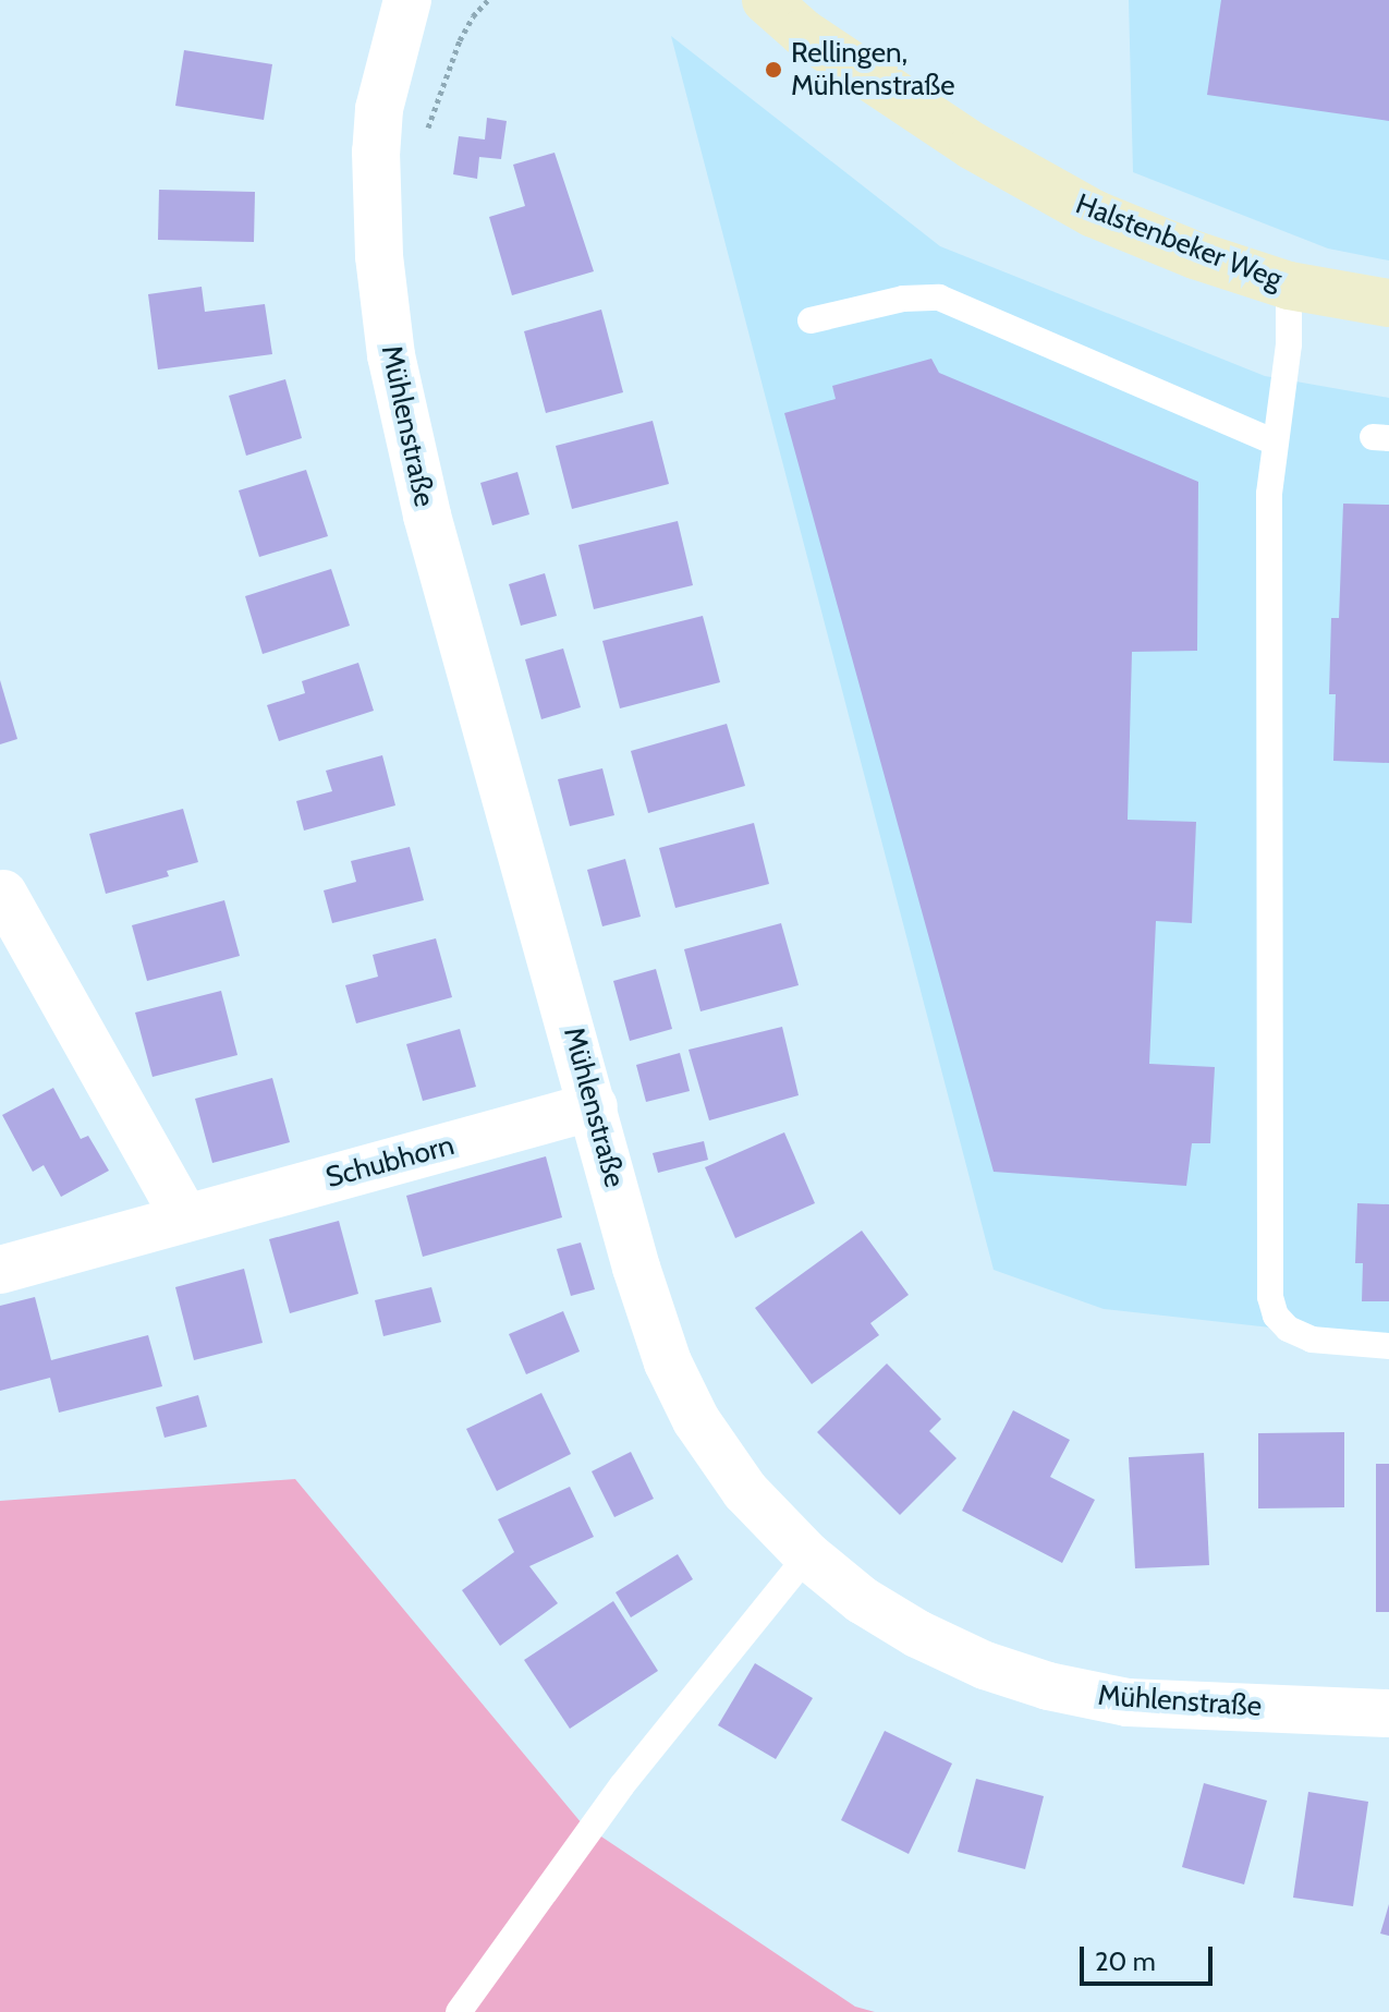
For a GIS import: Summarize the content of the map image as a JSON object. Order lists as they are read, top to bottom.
{
  "streets": {
    "main road": ["Halstenbeker Weg"],
    "street": ["Mühlenstraße", "Schubhorn"]
  },
  "crossings": [
    ["Mühlenstraße", "Schubhorn"]
  ],
  "places": ["Rellingen, Mühlenstraße"],
  "scale_bar": "20 m"
}
